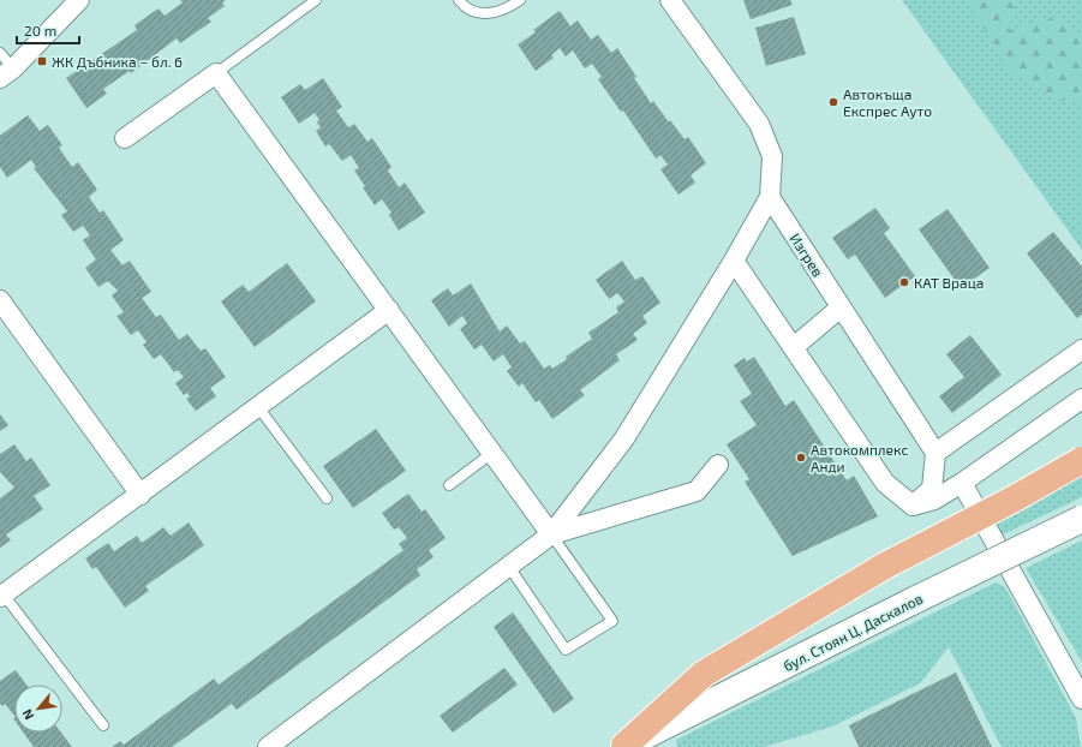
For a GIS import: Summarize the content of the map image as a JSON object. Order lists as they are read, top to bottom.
{
  "streets": {
    "street": ["Изгрев", "бул. Стоян Ц. Даскалов"]
  },
  "places": {
    "transit": ["ЖК Дъбника – бл. 6"],
    "other": ["Автокъща Експрес Ауто", "КАТ Враца", "Автокомплекс Анди"]
  },
  "scale_bar": "20 m",
  "north": "bottom left"
}
